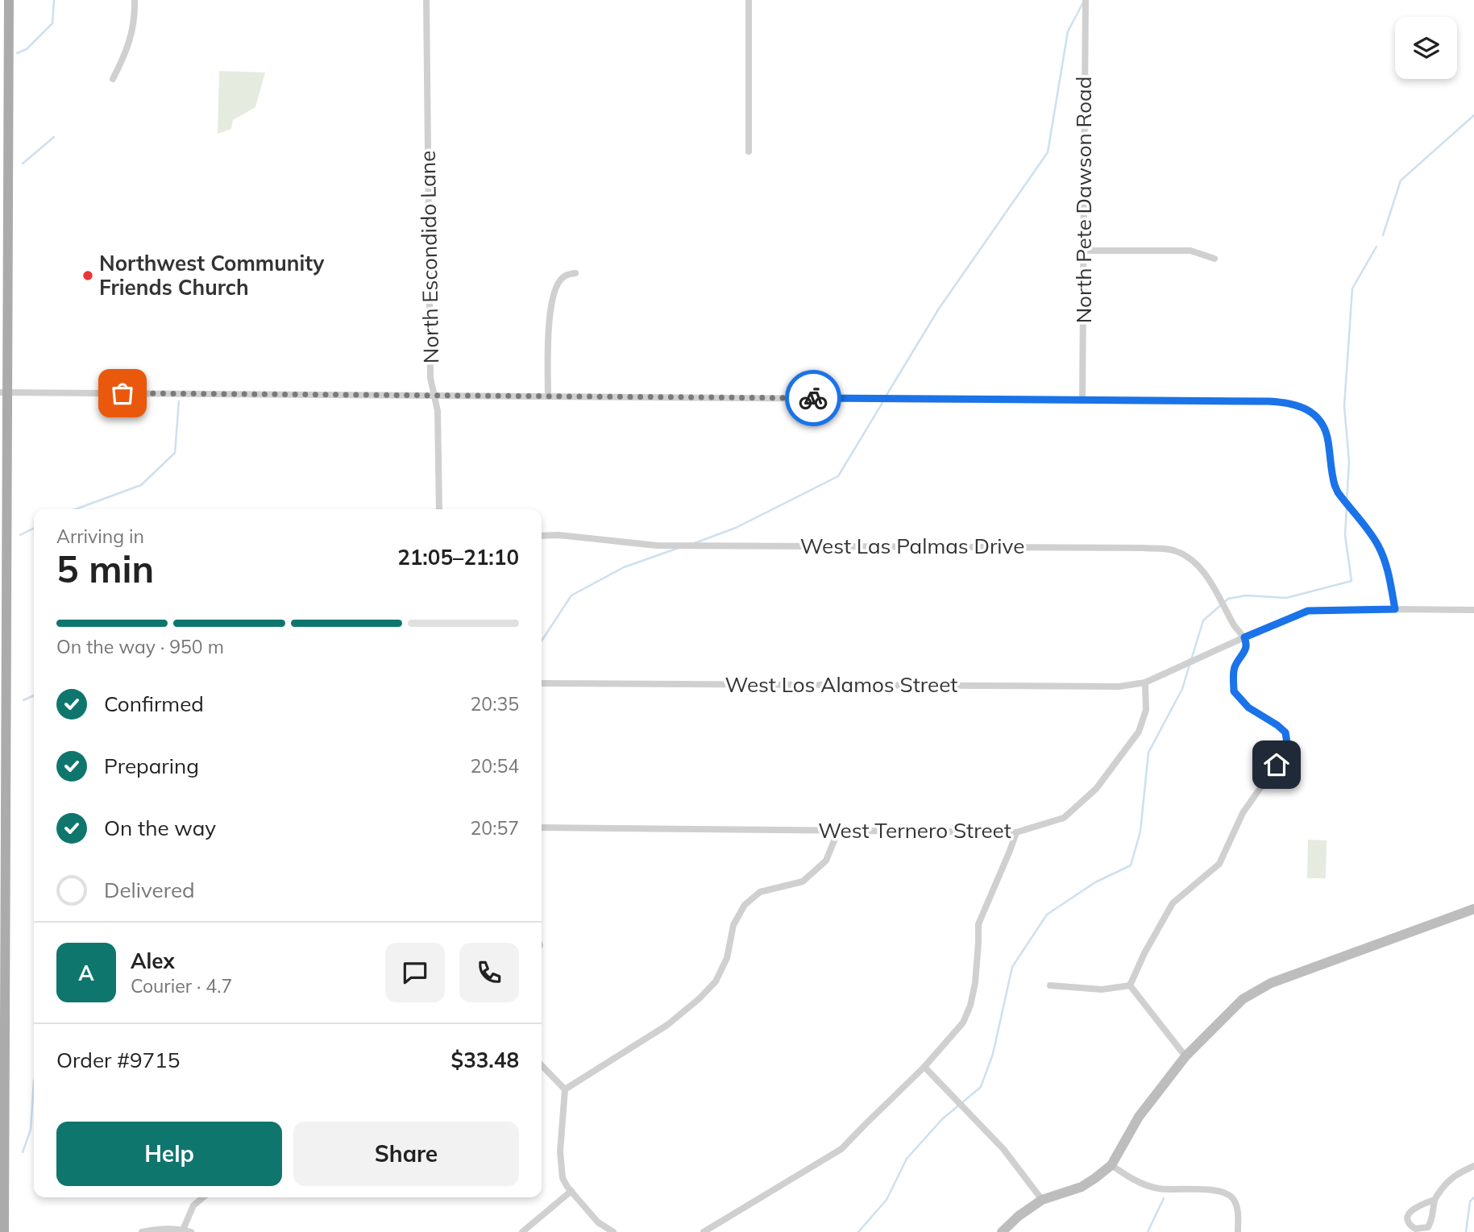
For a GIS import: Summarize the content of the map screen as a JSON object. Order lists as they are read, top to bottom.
{
  "streets": {
    "street": [
      "North Pete Dawson Road",
      "North Escondido Lane",
      "West Las Palmas Drive",
      "West Los Alamos Street",
      "West Ternero Street"
    ]
  },
  "crossings": [
    ["West Los Alamos Street", "West Ternero Street"]
  ],
  "places": ["Northwest Community Friends Church"],
  "page": {
    "heading": ["5 min", "Arriving in", "21:05–21:10"],
    "panel": [
      "Alex",
      "Courier · 4.7",
      "Order #9715",
      "$33.48"
    ],
    "bar": "On the way · 950 m",
    "list": [
      ["Confirmed", "20:35"],
      ["Preparing", "20:54"],
      ["On the way", "20:57"],
      "Delivered"
    ],
    "round": "A",
    "buttons": ["Help", "Share"]
  }
}
